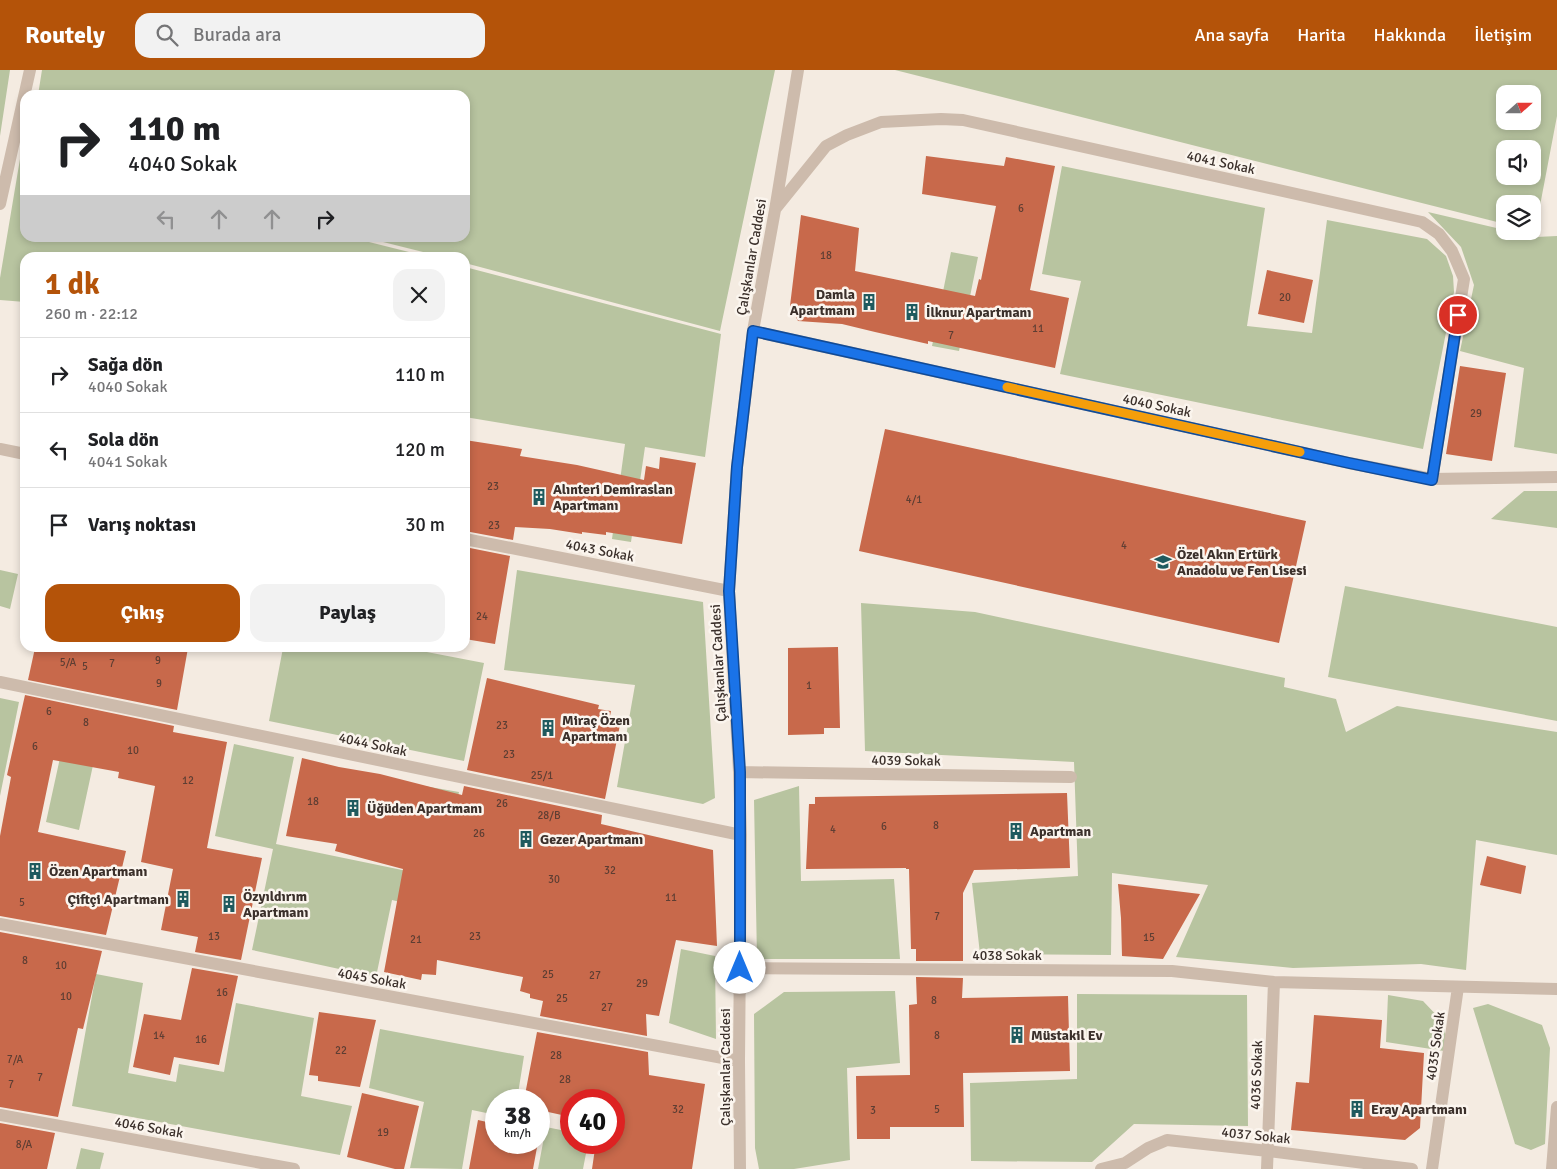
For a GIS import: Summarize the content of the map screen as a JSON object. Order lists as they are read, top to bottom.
{
  "streets": {
    "street": [
      "4041 Sokak",
      "Çalışkanlar Caddesi",
      "4040 Sokak",
      "4043 Sokak",
      "4044 Sokak",
      "4039 Sokak",
      "4038 Sokak",
      "4045 Sokak",
      "4035 Sokak",
      "4036 Sokak",
      "4046 Sokak",
      "4037 Sokak"
    ]
  },
  "crossings": [
    ["4041 Sokak", "Çalışkanlar Caddesi"],
    ["4041 Sokak", "4040 Sokak"],
    ["Çalışkanlar Caddesi", "4040 Sokak"],
    ["Çalışkanlar Caddesi", "4043 Sokak"],
    ["Çalışkanlar Caddesi", "4044 Sokak"],
    ["Çalışkanlar Caddesi", "4039 Sokak"],
    ["Çalışkanlar Caddesi", "4038 Sokak"],
    ["Çalışkanlar Caddesi", "4045 Sokak"],
    ["4038 Sokak", "4035 Sokak"],
    ["4038 Sokak", "4036 Sokak"],
    ["4036 Sokak", "4037 Sokak"]
  ],
  "places": {
    "building": [
      "Damla Apartmanı",
      "İlknur Apartmanı",
      "Alınteri Demiraslan Apartmanı",
      "Miraç Özen Apartmanı",
      "Üğüden Apartmanı",
      "Apartman",
      "Gezer Apartmanı",
      "Özen Apartmanı",
      "Çiftçi Apartmanı",
      "Özyıldırım Apartmanı",
      "Müstakil Ev",
      "Eray Apartmanı"
    ],
    "school or university": ["Özel Akın Ertürk Anadolu ve Fen Lisesi"]
  },
  "house_numbers": [
    "6",
    "18",
    "20",
    "11",
    "7",
    "29",
    "23",
    "4/1",
    "23",
    "4",
    "24",
    "9",
    "5/A",
    "7",
    "5",
    "9",
    "1",
    "6",
    "8",
    "23",
    "6",
    "10",
    "23",
    "25/1",
    "12",
    "18",
    "26",
    "28/B",
    "8",
    "6",
    "4",
    "26",
    "32",
    "30",
    "11",
    "5",
    "7",
    "13",
    "23",
    "15",
    "21",
    "8",
    "10",
    "25",
    "27",
    "29",
    "16",
    "10",
    "25",
    "8",
    "27",
    "14",
    "8",
    "16",
    "22",
    "28",
    "7/A",
    "7",
    "28",
    "7",
    "32",
    "5",
    "3",
    "19",
    "8/A"
  ],
  "north": "right",
  "page": {
    "header": "Routely",
    "search": "Burada ara",
    "nav": [
      "Ana sayfa",
      "Harita",
      "Hakkında",
      "İletişim"
    ],
    "turn": ["110 m", "4040 Sokak"],
    "heading": ["1 dk", "260 m · 22:12"],
    "list": [
      {
        "name": "Sağa dön",
        "note": "4040 Sokak",
        "value": "110 m"
      },
      {
        "name": "Sola dön",
        "note": "4041 Sokak",
        "value": "120 m"
      },
      {
        "name": "Varış noktası",
        "value": "30 m"
      }
    ],
    "buttons": ["Çıkış", "Paylaş"],
    "speed": "38 km/h",
    "limit": "40"
  }
}
